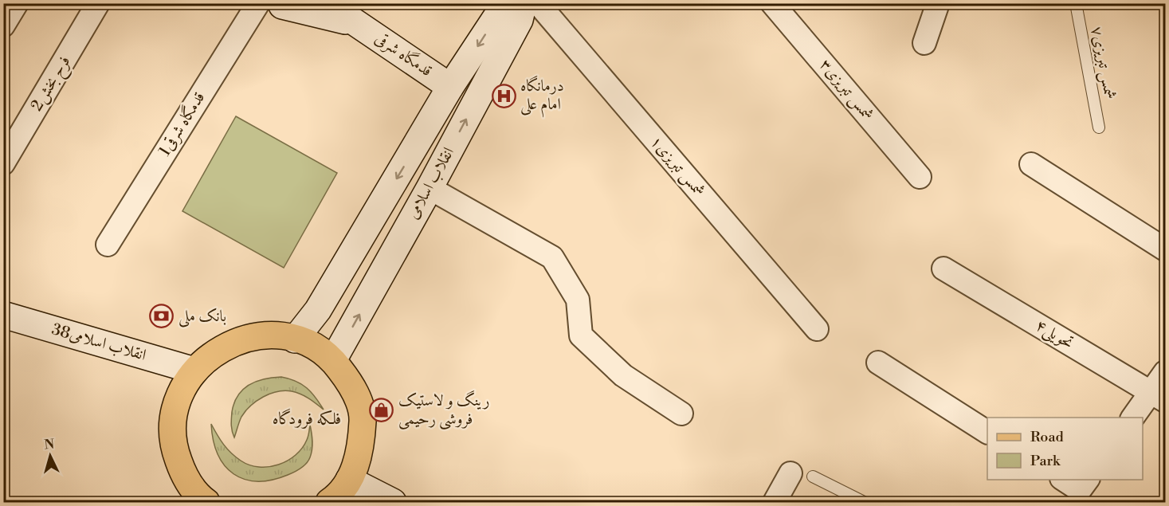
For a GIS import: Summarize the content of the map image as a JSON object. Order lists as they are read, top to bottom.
{
  "streets": {
    "main road": ["قدمگاه شرقی", "انقلاب اسلامی", "38انقلاب اسلامی"],
    "street": [
      "2فرح بخش",
      "شمس تبریزی۳",
      "1قدمگاه شرقی",
      "شمس تبریزی۱",
      "تحویلی۴"
    ],
    "lane": ["شمس تبریزی۷"]
  },
  "crossings": [
    ["قدمگاه شرقی", "1قدمگاه شرقی"],
    ["قدمگاه شرقی", "انقلاب اسلامی"]
  ],
  "districts": ["فلکه فرودگاه"],
  "places": {
    "hospital": ["درمانگاه امام علی"],
    "bank": ["بانک ملی"],
    "shop": ["رینگ و لاستیک فروشی رحیمی"]
  },
  "legend": ["Road", "Park"],
  "north": "top"
}
